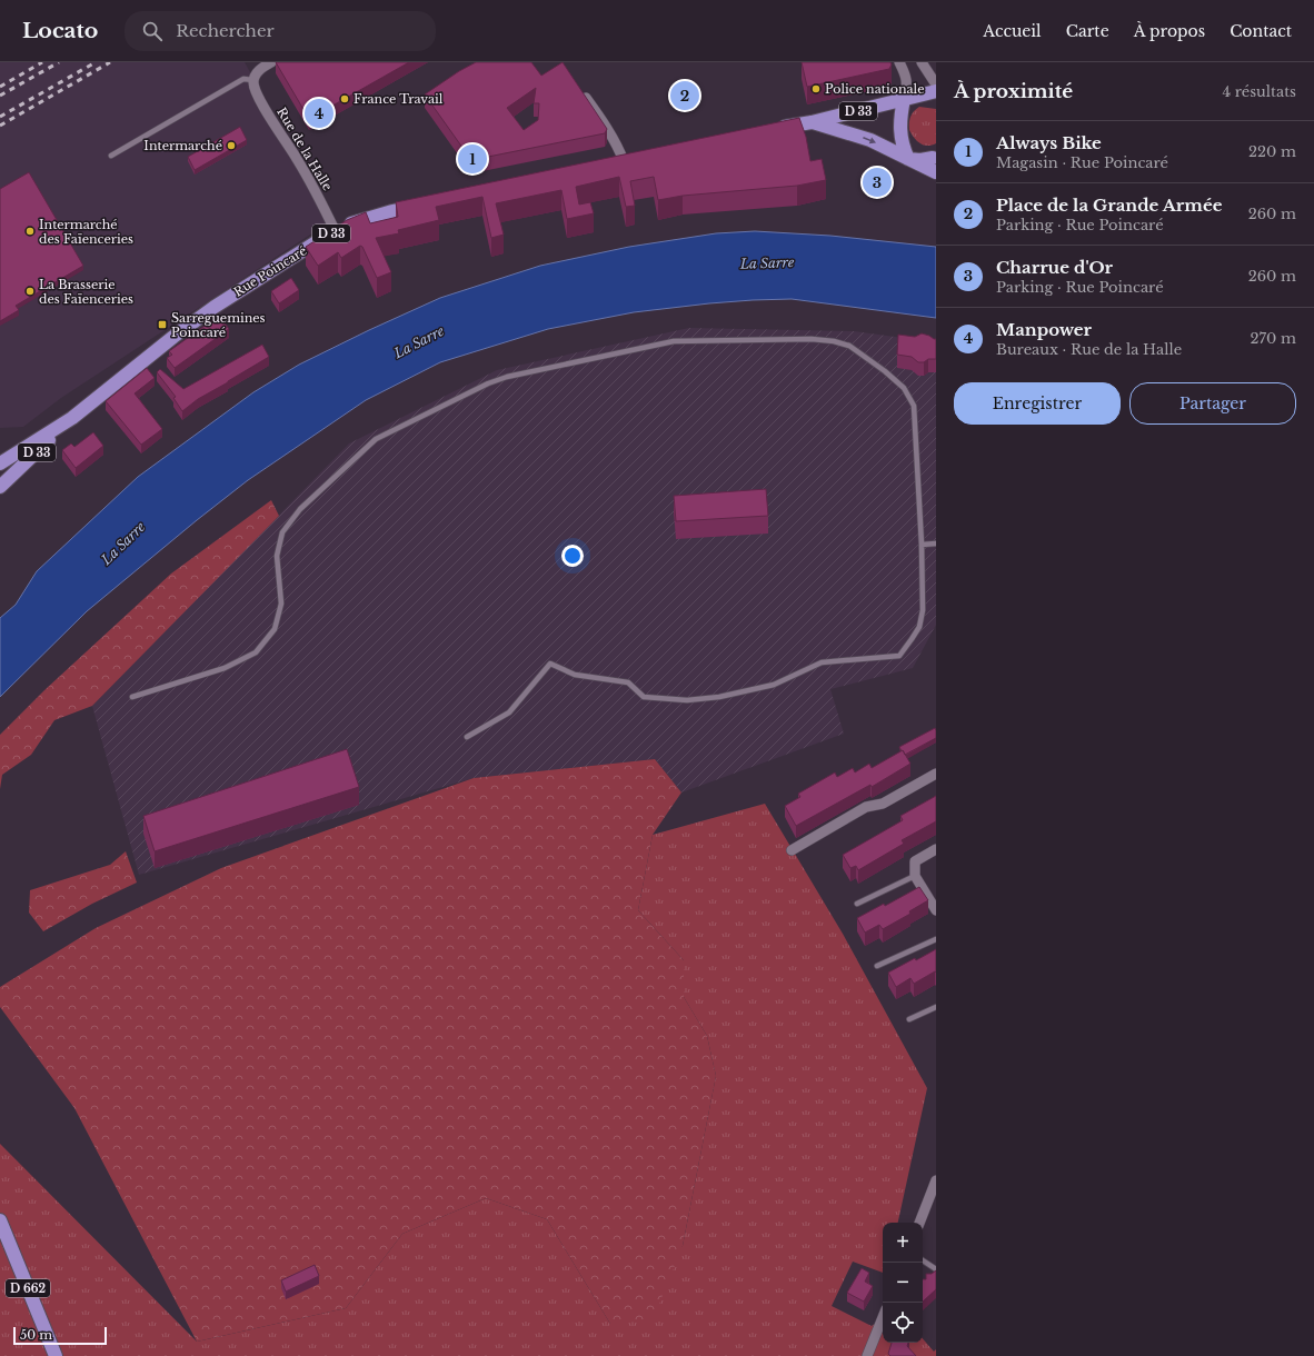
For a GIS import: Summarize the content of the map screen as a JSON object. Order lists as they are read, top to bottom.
{
  "streets": {
    "main road": ["D 33", "Rue Poincaré", "D 662"],
    "street": ["Rue de la Halle"]
  },
  "crossings": [
    ["Rue de la Halle", "Rue Poincaré"]
  ],
  "water": ["La Sarre"],
  "places": {
    "other": [
      "Police nationale",
      "France Travail",
      "Intermarché",
      "Intermarché des Faïenceries",
      "La Brasserie des Faïenceries"
    ],
    "transit": ["Sarreguemines Poincaré"]
  },
  "scale_bar": "50 m",
  "page": {
    "header": "Locato",
    "search": "Rechercher",
    "nav": [
      "Accueil",
      "Carte",
      "À propos",
      "Contact"
    ],
    "heading": ["À proximité", "4 résultats"],
    "pins": [
      "2",
      "4",
      "1",
      "3"
    ],
    "list": [
      {
        "mark": "1",
        "name": "Always Bike",
        "note": "Magasin · Rue Poincaré",
        "value": "220 m"
      },
      {
        "mark": "2",
        "name": "Place de la Grande Armée",
        "note": "Parking · Rue Poincaré",
        "value": "260 m"
      },
      {
        "mark": "3",
        "name": "Charrue d'Or",
        "note": "Parking · Rue Poincaré",
        "value": "260 m"
      },
      {
        "mark": "4",
        "name": "Manpower",
        "note": "Bureaux · Rue de la Halle",
        "value": "270 m"
      }
    ],
    "buttons": ["Enregistrer", "Partager"],
    "map_buttons": ["+", "−"],
    "scale": "50 m"
  }
}
